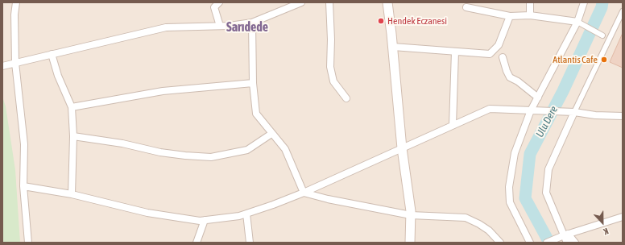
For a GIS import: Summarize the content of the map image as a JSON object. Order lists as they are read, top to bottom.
{
  "districts": ["Sarıdede"],
  "water": ["Ulu Dere"],
  "places": ["Hendek Eczanesi", "Atlantis Cafe"],
  "north": "bottom"
}
